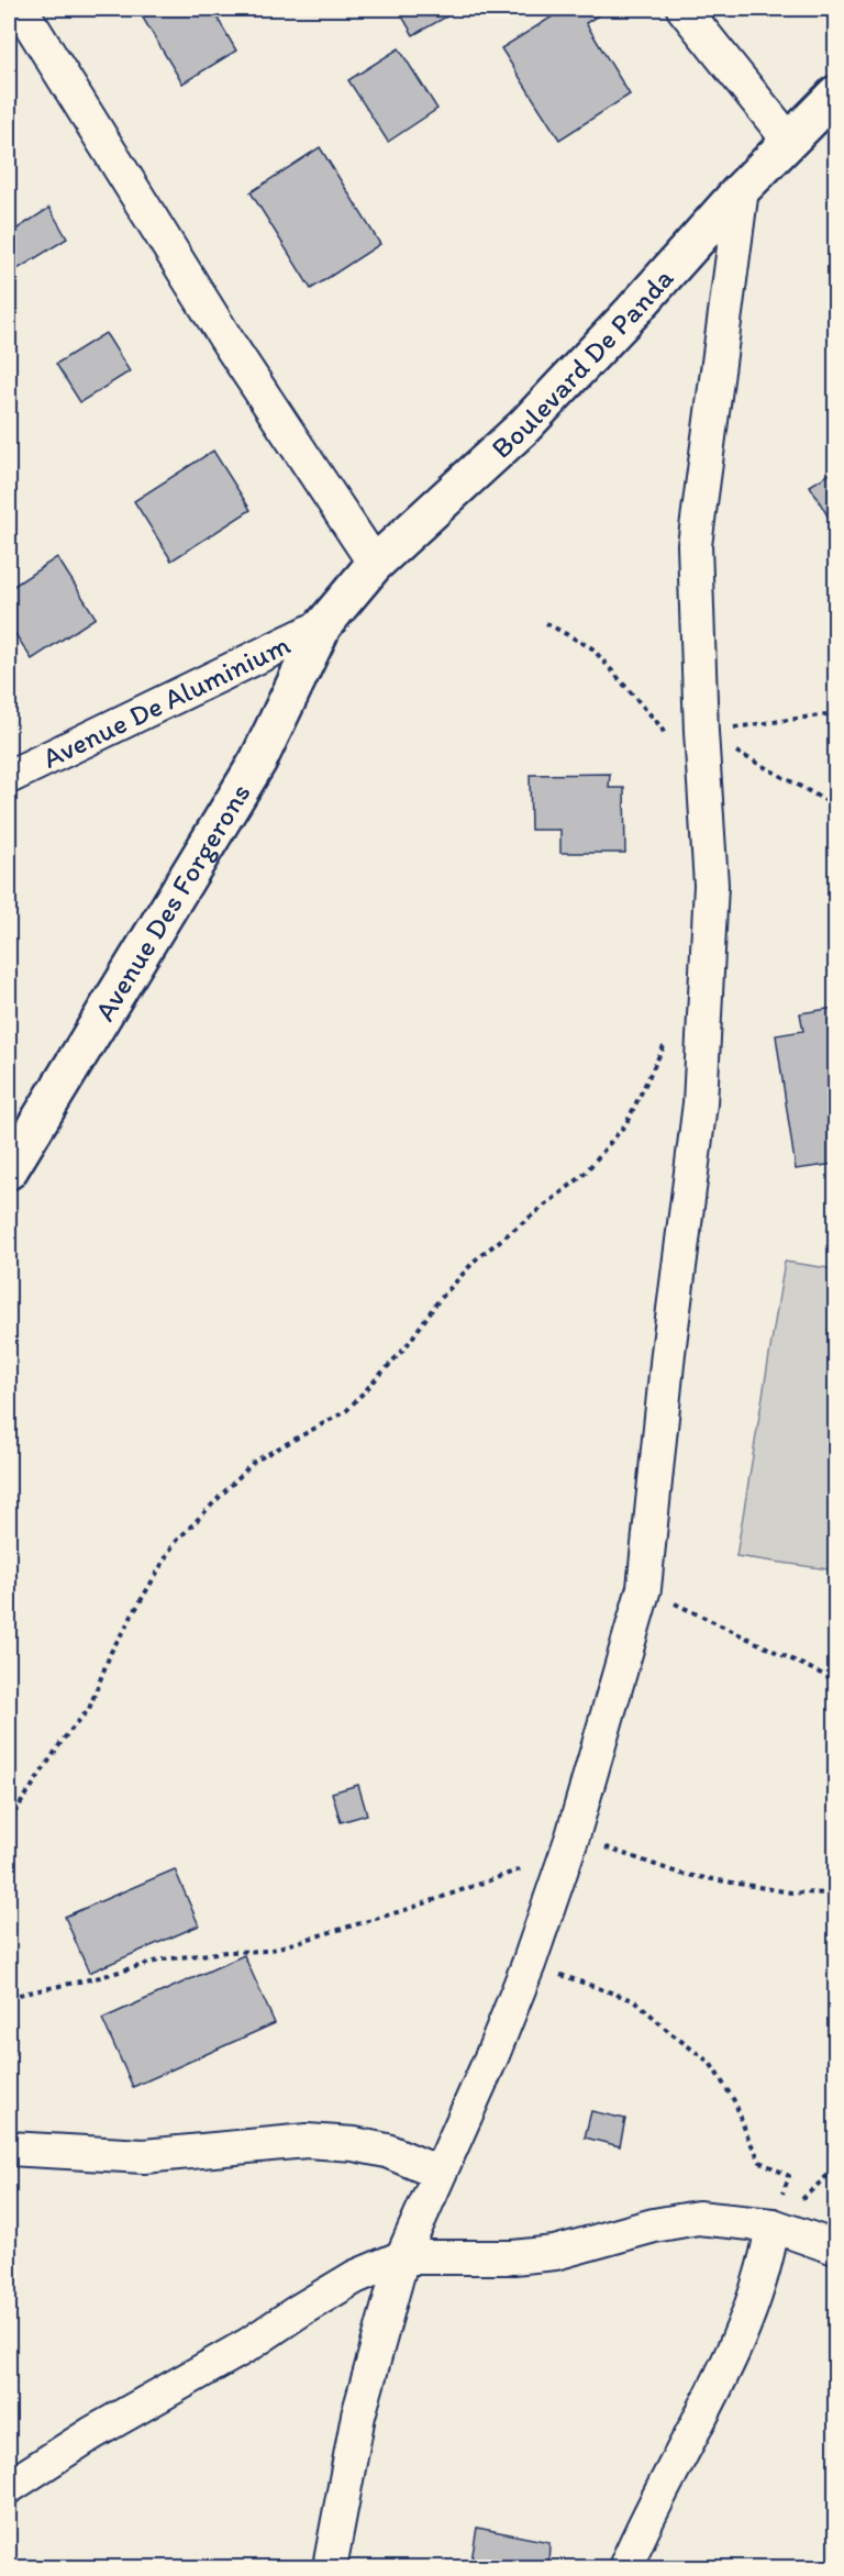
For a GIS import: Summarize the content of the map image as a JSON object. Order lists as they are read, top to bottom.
{
  "streets": {
    "street": ["Boulevard De Panda", "Avenue De Aluminium", "Avenue Des Forgerons"]
  },
  "crossings": [
    ["Boulevard De Panda", "Avenue De Aluminium"],
    ["Boulevard De Panda", "Avenue Des Forgerons"],
    ["Avenue De Aluminium", "Avenue Des Forgerons"]
  ]
}
